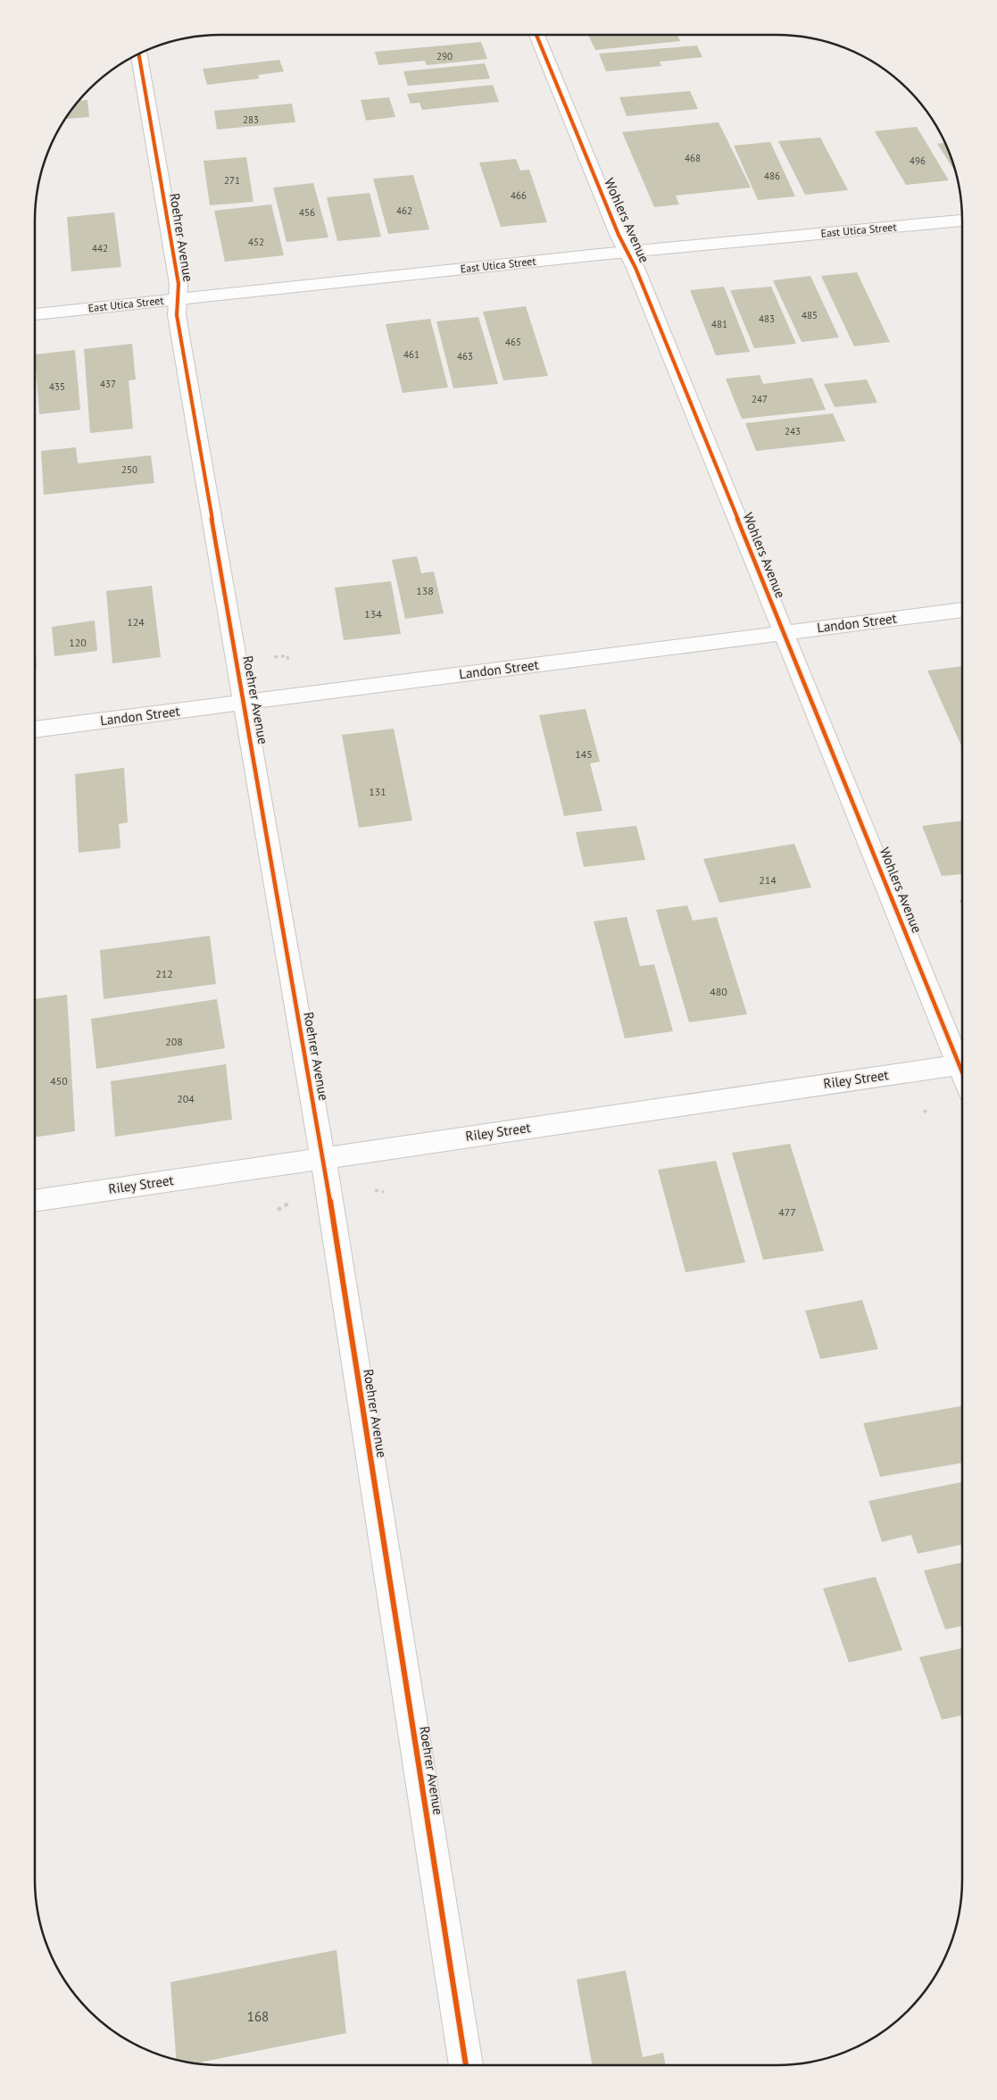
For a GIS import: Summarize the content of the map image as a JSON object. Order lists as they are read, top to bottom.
{
  "streets": {
    "street": [
      "Wohlers Avenue",
      "East Utica Street",
      "Roehrer Avenue",
      "Landon Street",
      "Riley Street"
    ]
  },
  "crossings": [
    ["Wohlers Avenue", "East Utica Street"],
    ["Wohlers Avenue", "Landon Street"],
    ["East Utica Street", "Roehrer Avenue"],
    ["Roehrer Avenue", "Landon Street"],
    ["Roehrer Avenue", "Riley Street"]
  ],
  "house_numbers": [
    "290",
    "283",
    "468",
    "496",
    "486",
    "271",
    "466",
    "462",
    "456",
    "452",
    "442",
    "485",
    "483",
    "481",
    "465",
    "461",
    "463",
    "437",
    "435",
    "247",
    "243",
    "250",
    "138",
    "134",
    "124",
    "120",
    "145",
    "131",
    "214",
    "212",
    "480",
    "208",
    "450",
    "204",
    "477",
    "168"
  ]
}
